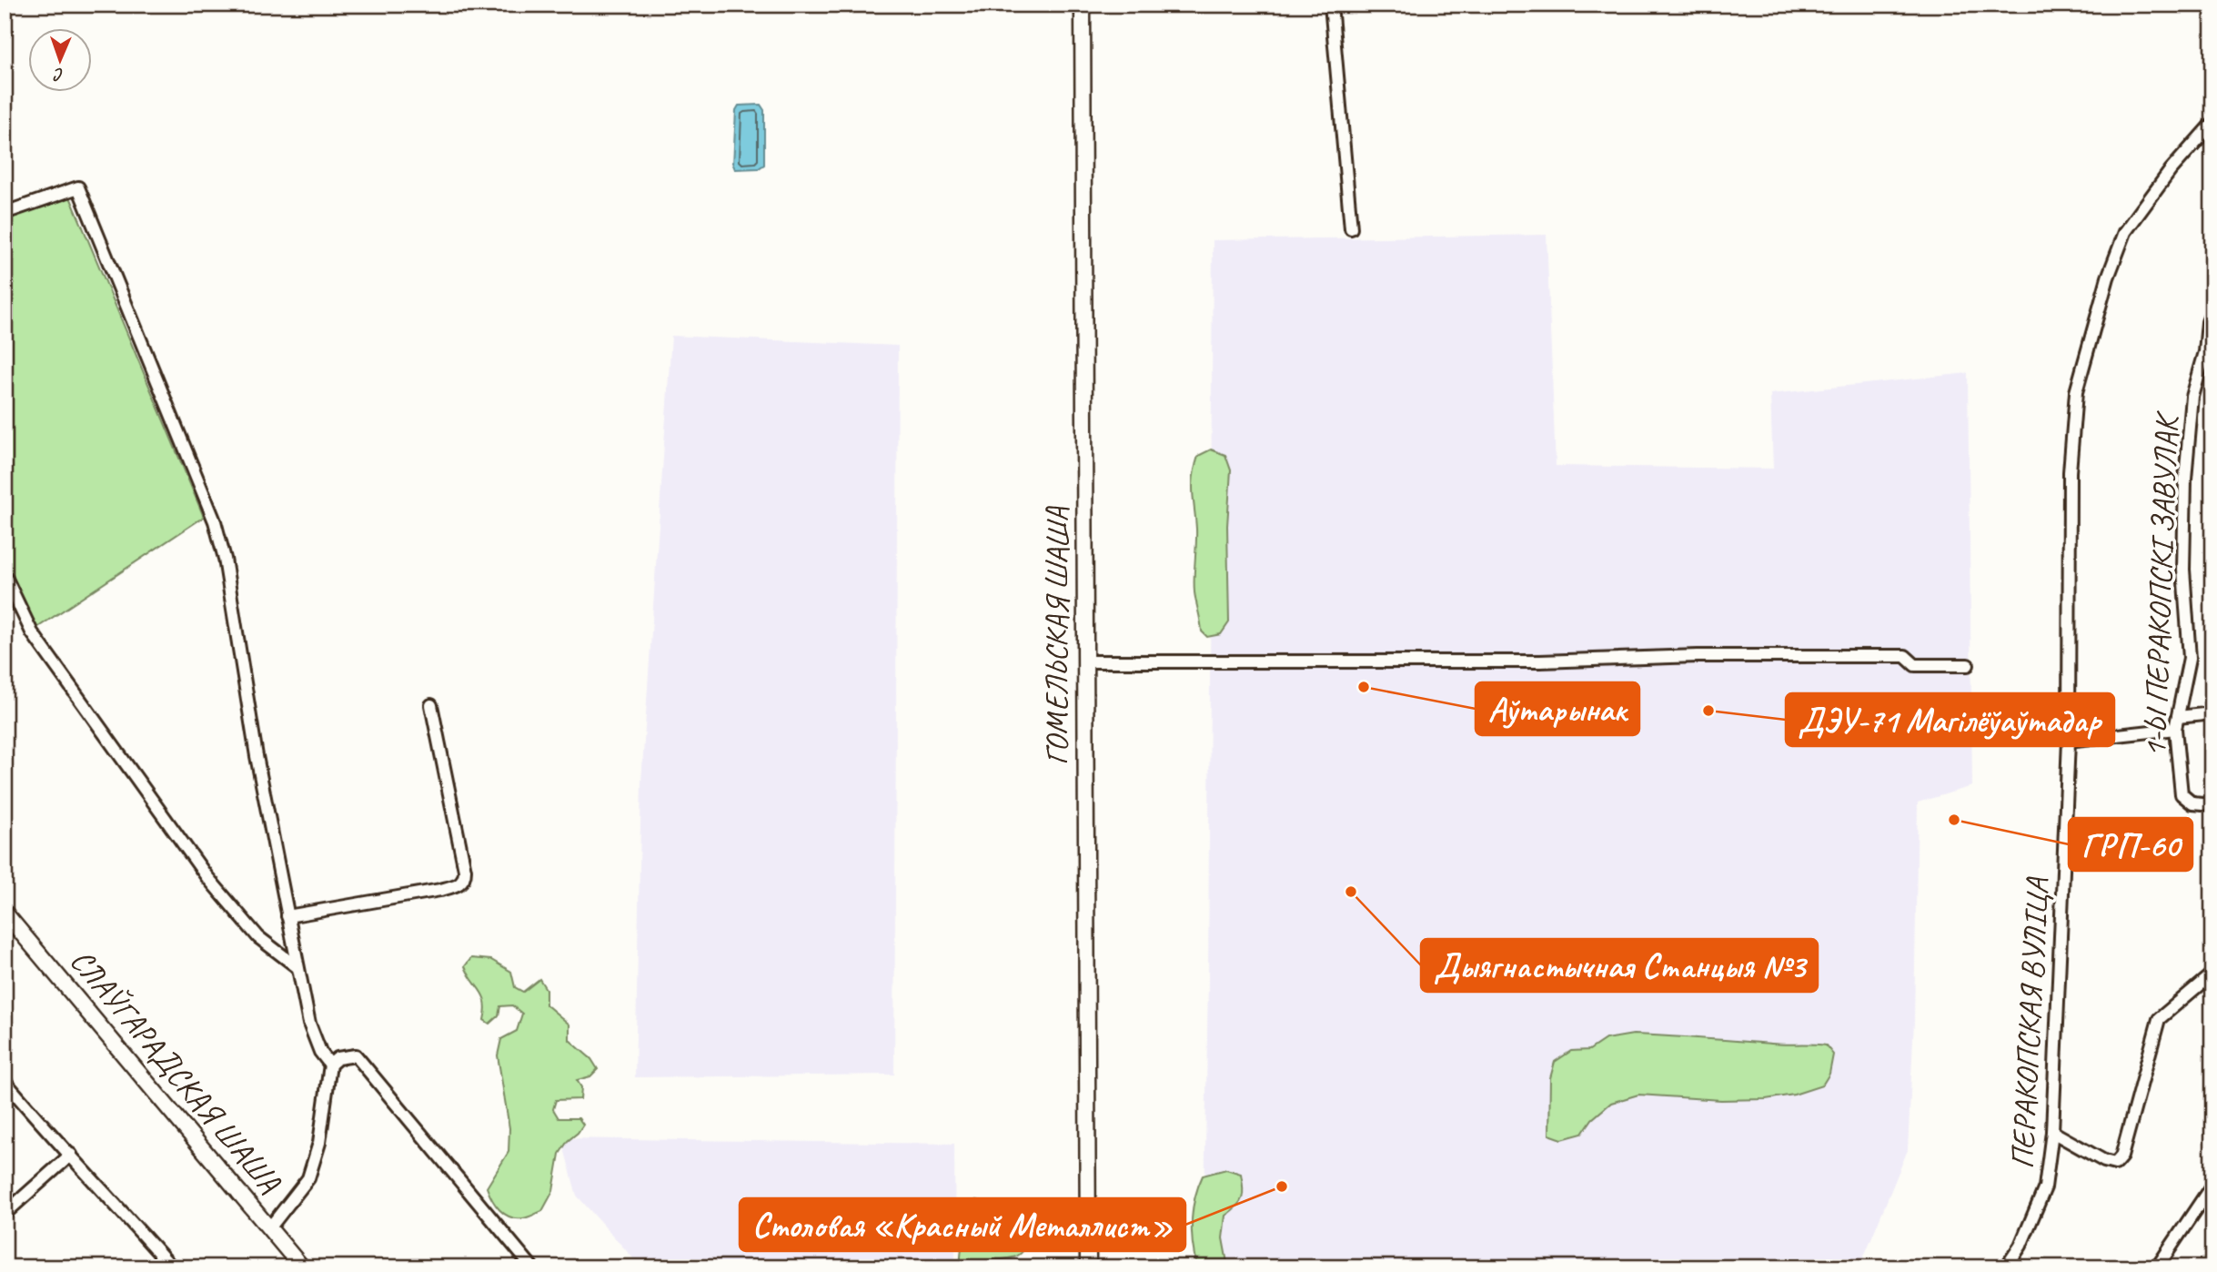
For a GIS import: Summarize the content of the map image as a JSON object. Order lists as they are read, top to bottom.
{
  "streets": {
    "main road": ["ГОМЕЛЬСКАЯ ШАША", "СЛАЎГАРАДСКАЯ ШАША"],
    "street": ["1-Ы ПЕРАКОПСКІ ЗАВУЛАК", "ПЕРАКОПСКАЯ ВУЛІЦА"]
  },
  "places": [
    "Аўтарынак",
    "ДЭУ-71 Магілёўаўтадар",
    "ГРП-60",
    "Дыягнастычная Станцыя №3",
    "Столовая «Красный Металлист»"
  ],
  "north": "bottom"
}
